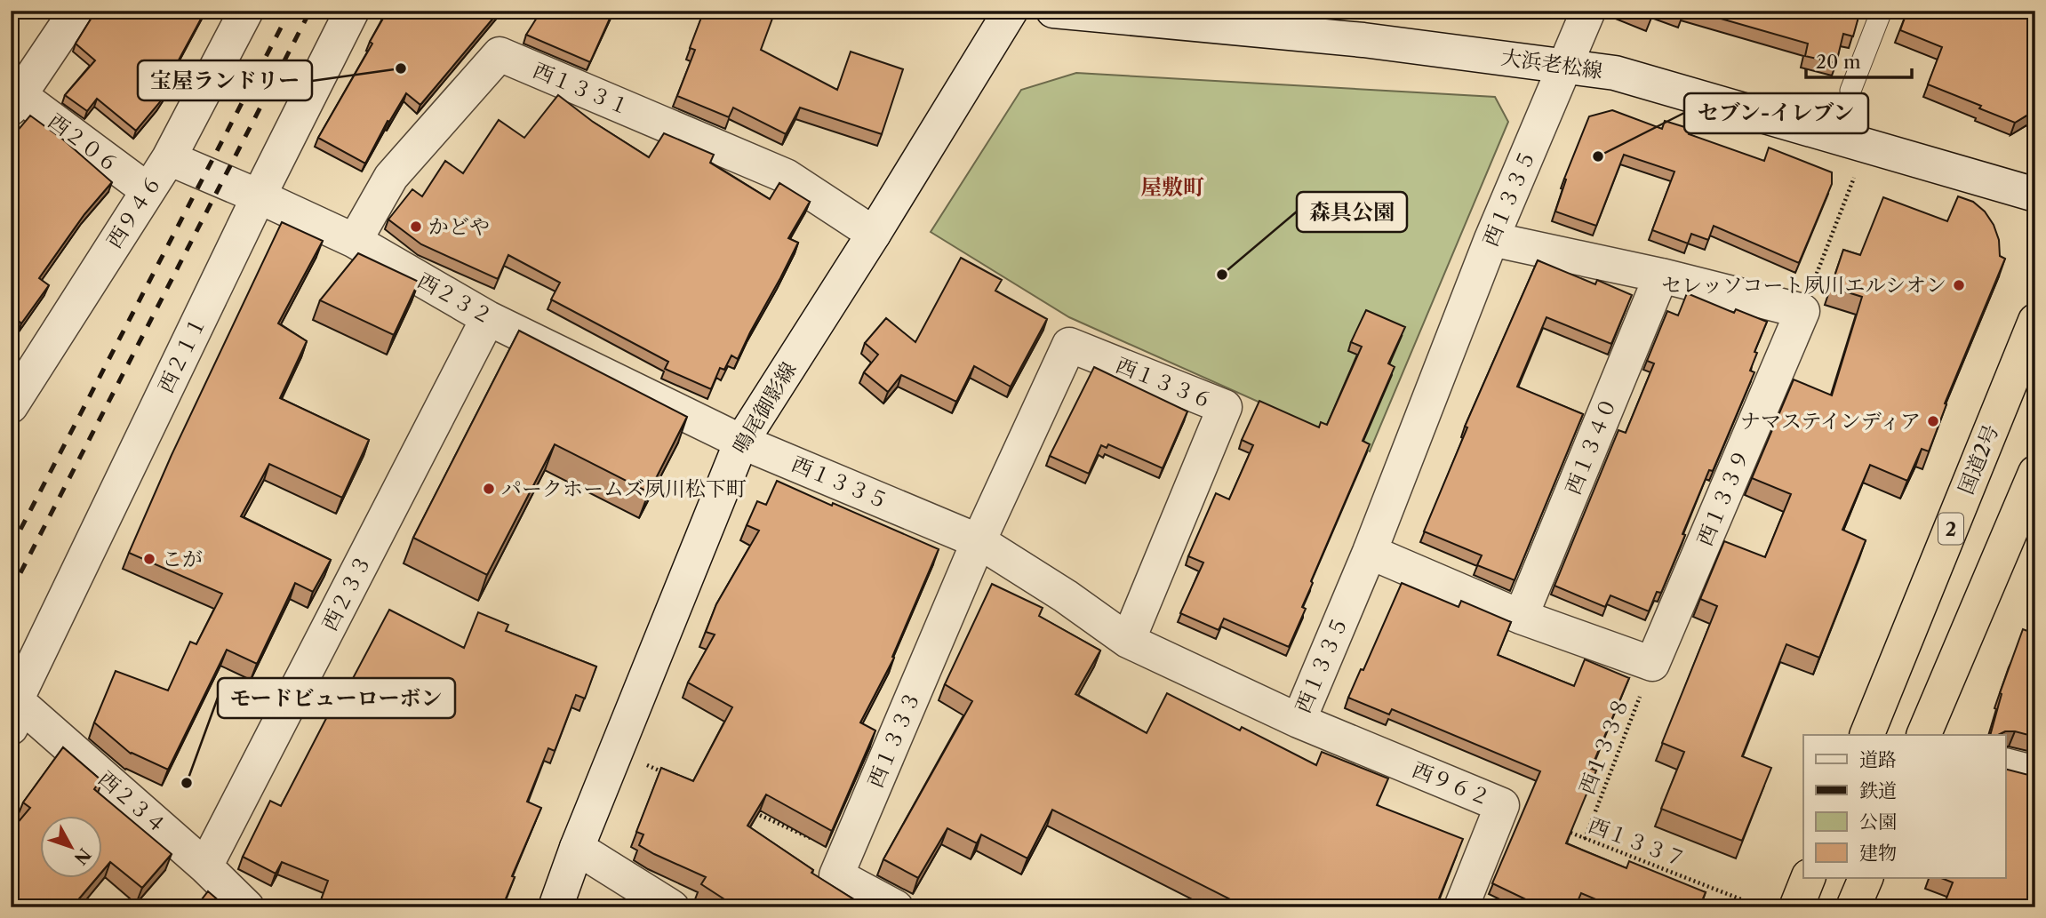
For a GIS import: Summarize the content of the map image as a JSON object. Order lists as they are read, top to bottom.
{
  "streets": {
    "highway": ["国道2号", "2"],
    "street": [
      "大浜老松線",
      "西１３３１",
      "西２０６",
      "西１３３５",
      "西９４６",
      "西２３２",
      "西２１１",
      "西１３３６",
      "鳴尾御影線",
      "西１３４０",
      "西１３３９",
      "西２３３",
      "西１３３３",
      "西９６２",
      "西２３４"
    ],
    "path": ["西１３３８", "西１３３７"]
  },
  "crossings": [
    ["大浜老松線", "西１３３５"],
    ["西１３３１", "西２３２"],
    ["西１３３１", "鳴尾御影線"],
    ["西２０６", "西９４６"],
    ["西１３３５", "西２３２"],
    ["西１３３５", "西１３３６"],
    ["西１３３５", "鳴尾御影線"],
    ["西１３３５", "西１３３３"],
    ["西１３３５", "西９６２"],
    ["西９４６", "西２３２"],
    ["西２３２", "西２１１"],
    ["西２３２", "鳴尾御影線"],
    ["西２３２", "西２３３"],
    ["西２１１", "西２３４"],
    ["西１３３６", "西１３３３"],
    ["西１３３９", "西１３３８"],
    ["西２３３", "西２３４"],
    ["西１３３８", "西１３３７"]
  ],
  "districts": ["屋敷町"],
  "places": [
    "宝屋ランドリー",
    "セブン-イレブン",
    "かどや",
    "森具公園",
    "セレッソコート夙川エルシオン",
    "ナマステインディア",
    "パークホームズ夙川松下町",
    "こが",
    "モードビューローボン"
  ],
  "legend": [
    "道路",
    "鉄道",
    "公園",
    "建物"
  ],
  "scale_bar": "20 m",
  "north": "bottom right"
}
